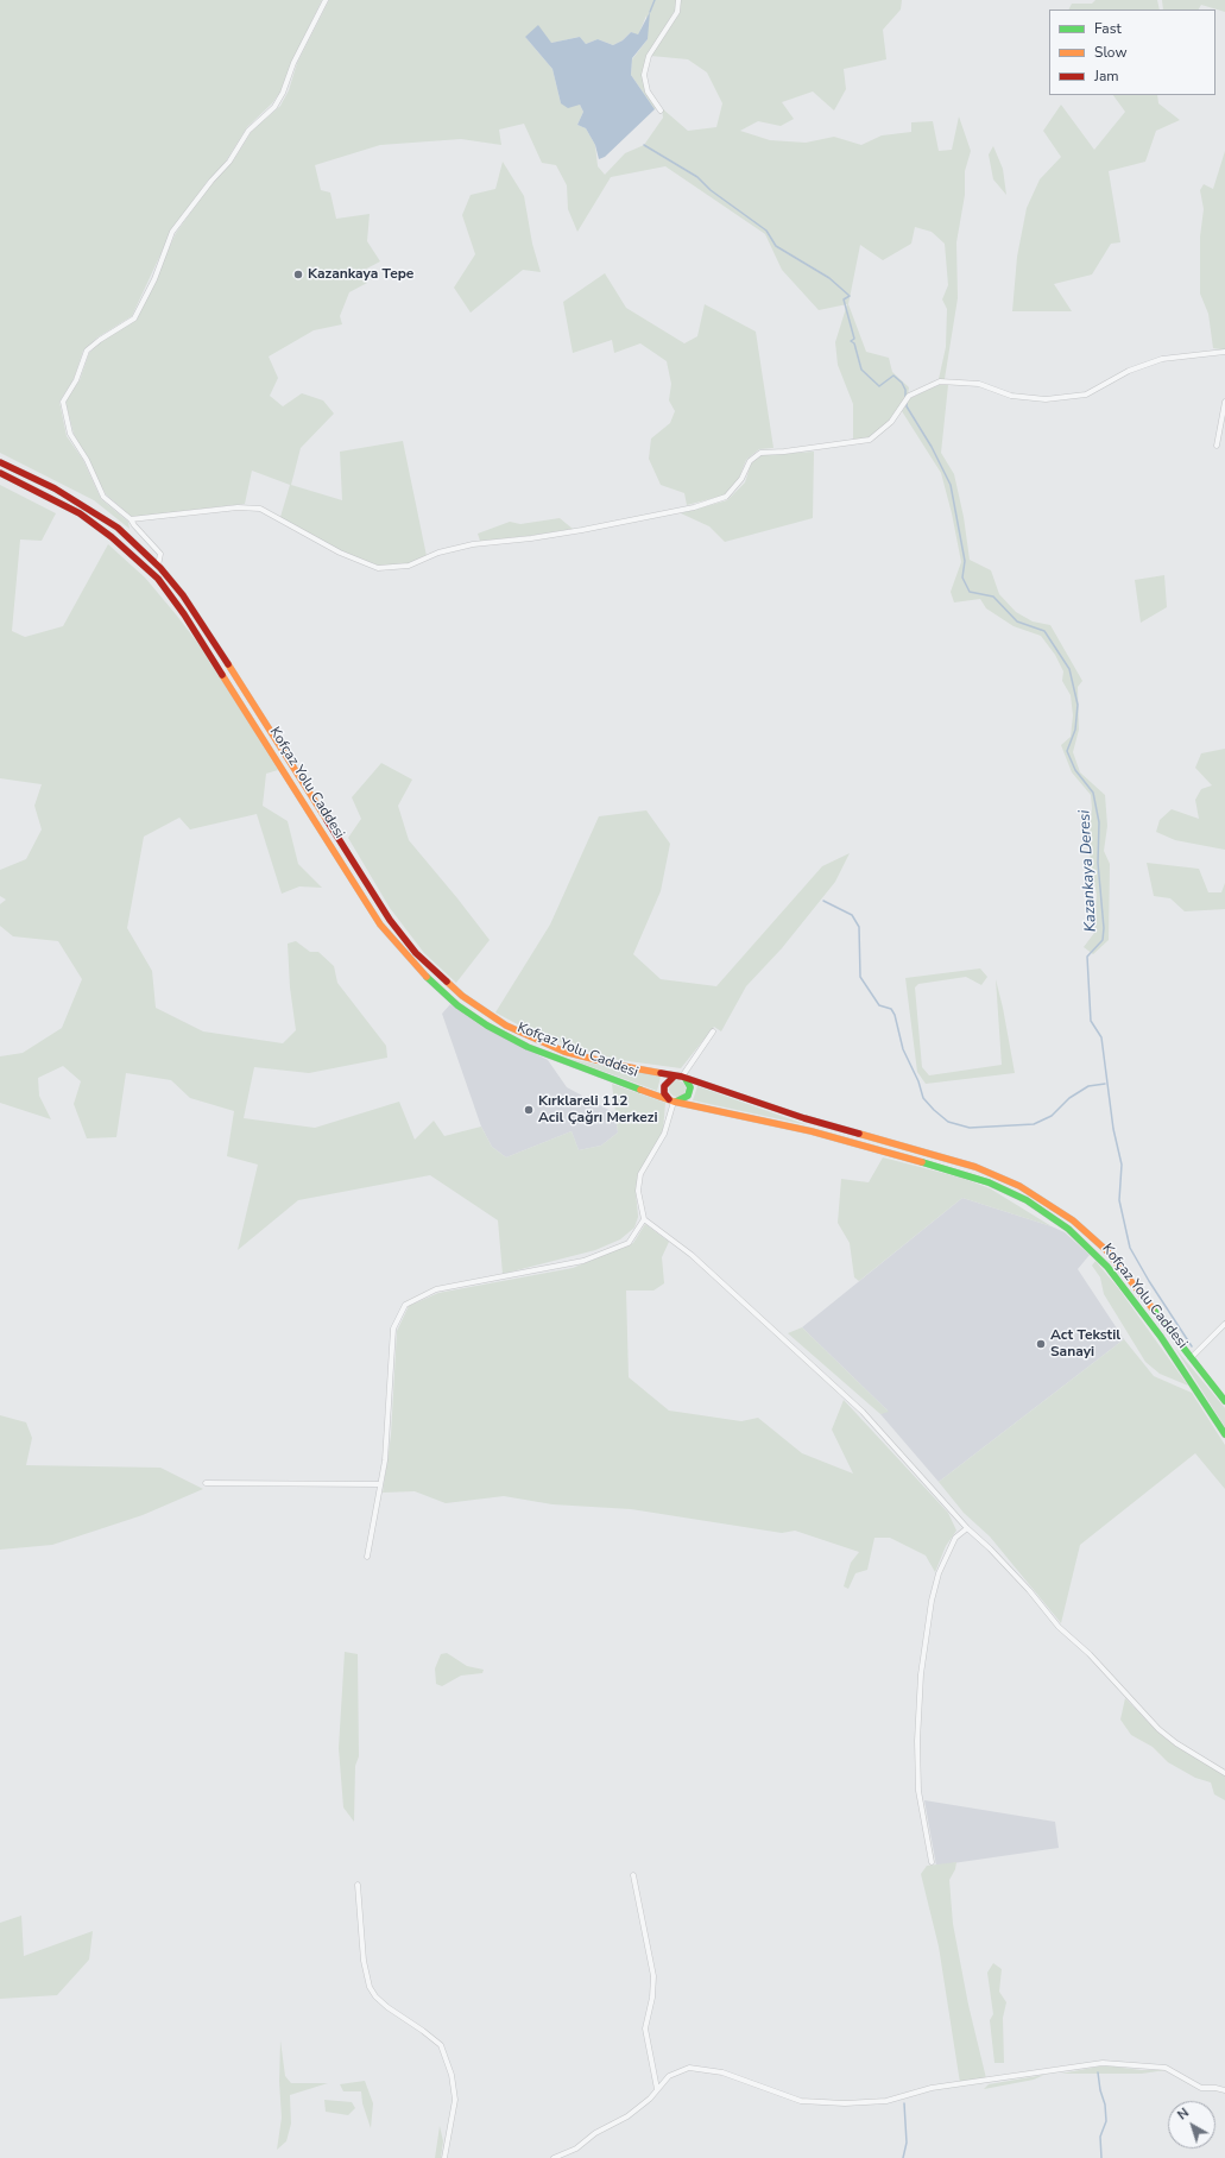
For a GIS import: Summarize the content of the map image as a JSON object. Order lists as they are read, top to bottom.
{
  "streets": {
    "main road": ["Kofçaz Yolu Caddesi"]
  },
  "water": ["Kazankaya Deresi"],
  "places": ["Kazankaya Tepe", "Kırklareli 112 Acil Çağrı Merkezi", "Act Tekstil Sanayi"],
  "legend": ["Fast", "Slow", "Jam"],
  "north": "top left"
}
